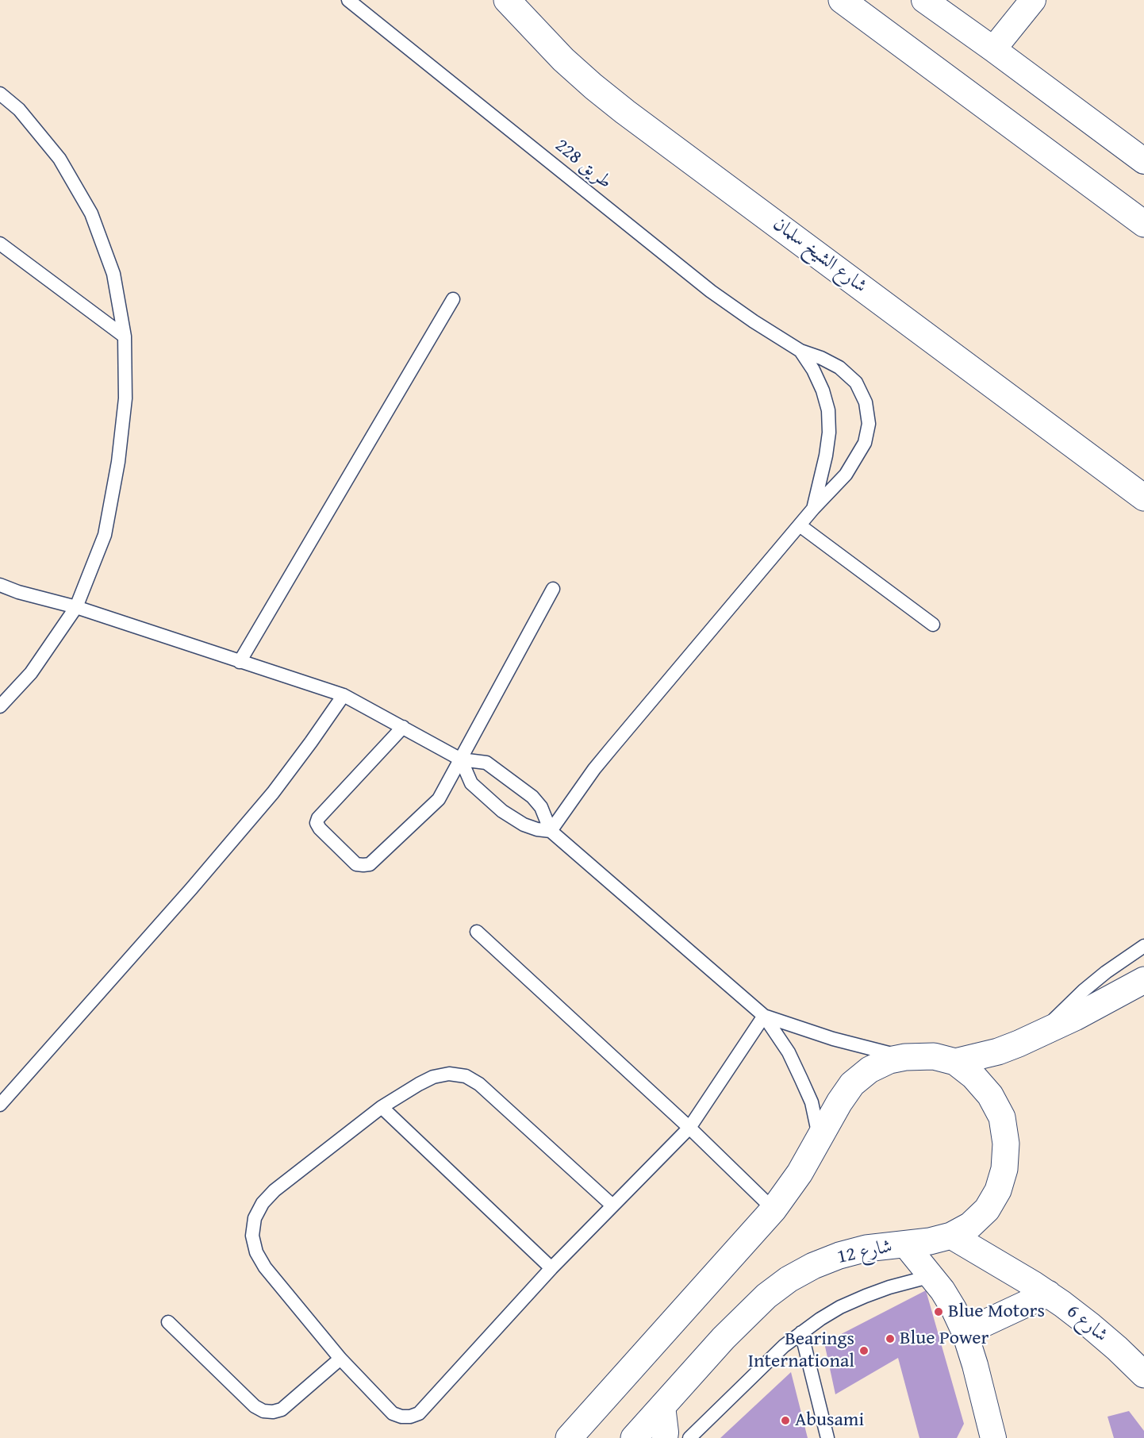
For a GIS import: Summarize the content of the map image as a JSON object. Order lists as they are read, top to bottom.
{
  "streets": {
    "street": ["شارع الشيخ سلمان", "شارع 12", "شارع 6"],
    "lane": ["طريق 228"]
  },
  "crossings": [
    ["شارع 12", "شارع 6"]
  ],
  "places": [
    "Blue Motors",
    "Blue Power",
    "Bearings International",
    "Abusami"
  ]
}
